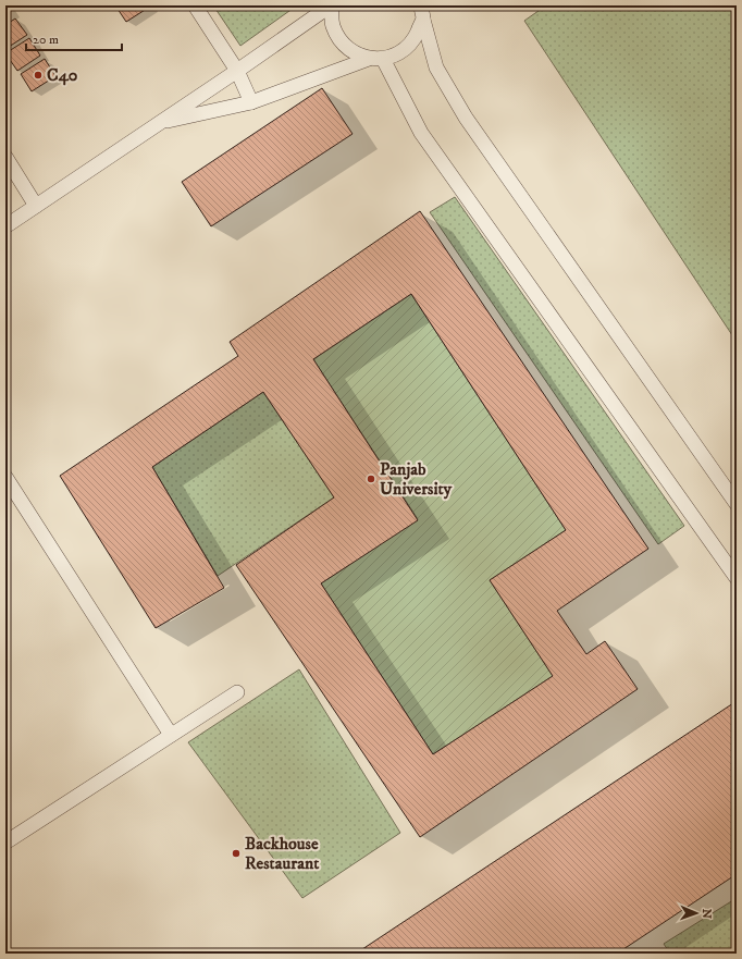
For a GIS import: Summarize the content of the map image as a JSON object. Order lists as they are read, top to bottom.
{
  "places": ["C40", "Panjab University", "Backhouse Restaurant"],
  "scale_bar": "20 m",
  "north": "right"
}
